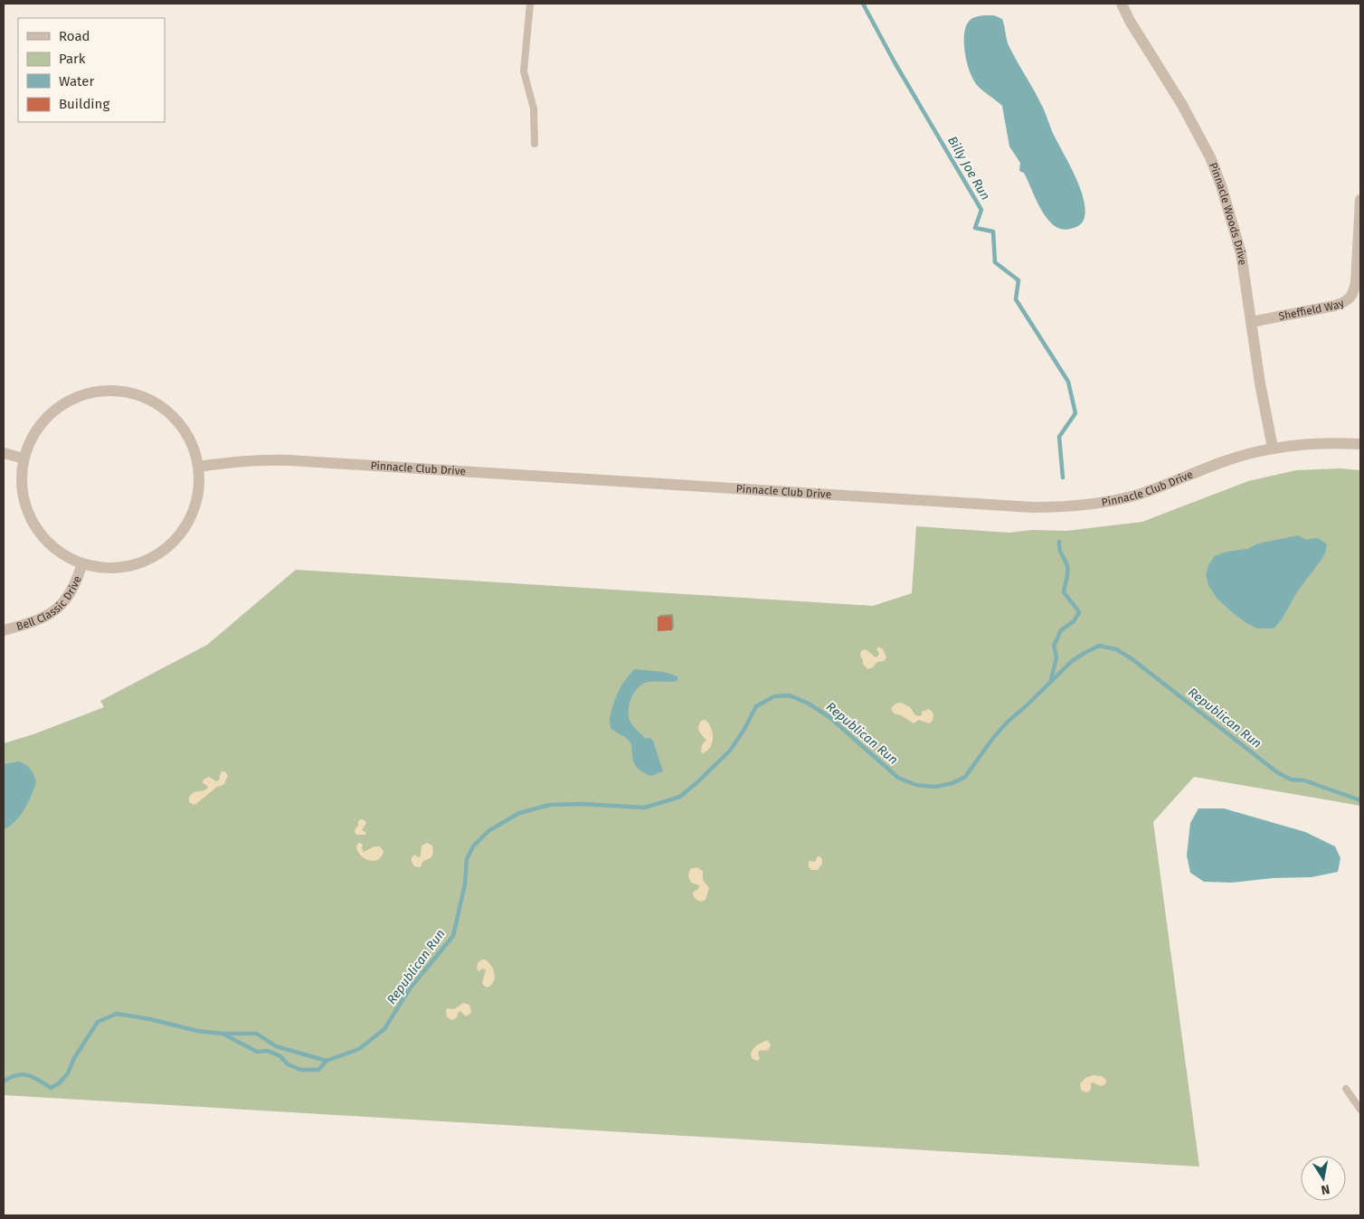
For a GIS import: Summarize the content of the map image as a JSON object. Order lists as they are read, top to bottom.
{
  "streets": {
    "street": [
      "Pinnacle Woods Drive",
      "Sheffield Way",
      "Pinnacle Club Drive",
      "Bell Classic Drive"
    ]
  },
  "crossings": [
    ["Pinnacle Woods Drive", "Sheffield Way"],
    ["Pinnacle Woods Drive", "Pinnacle Club Drive"]
  ],
  "water": ["Billy Joe Run", "Republican Run"],
  "legend": [
    "Road",
    "Park",
    "Water",
    "Building"
  ],
  "north": "bottom"
}
